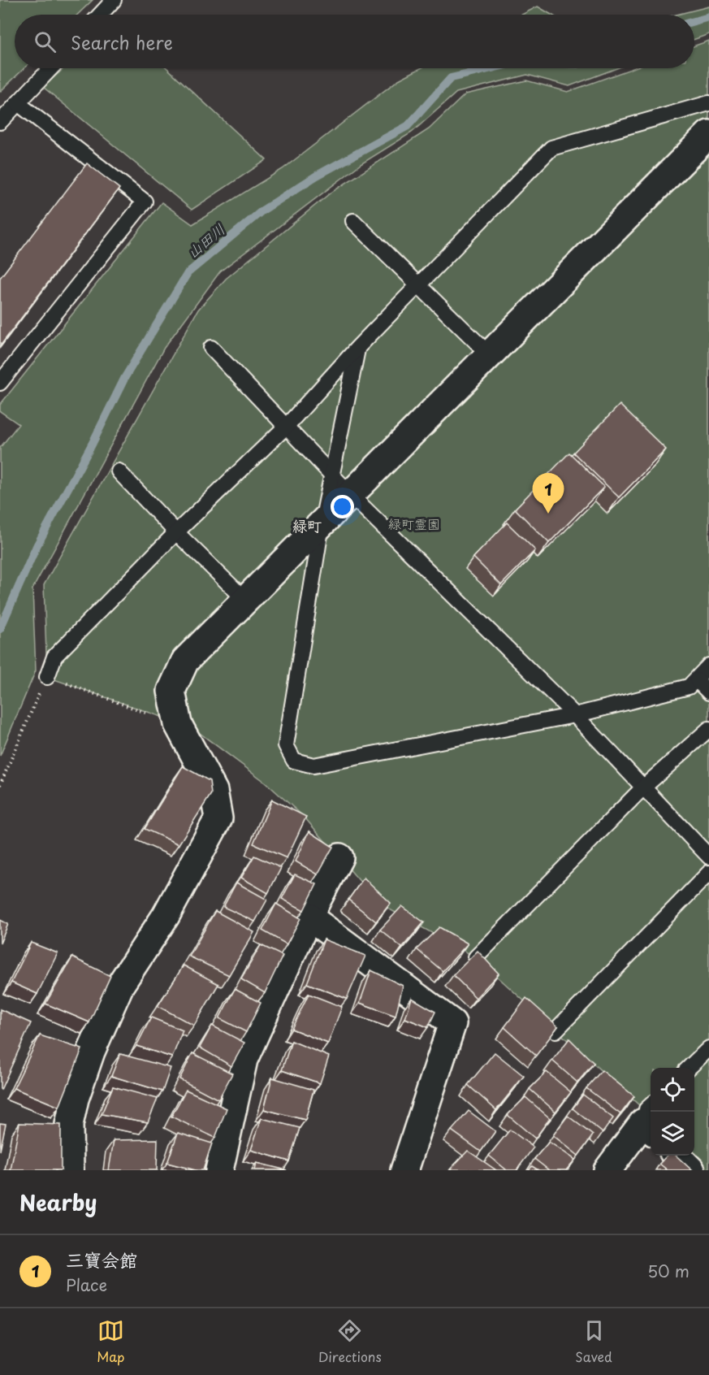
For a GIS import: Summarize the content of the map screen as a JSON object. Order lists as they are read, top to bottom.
{
  "districts": ["緑町"],
  "water": ["山田川"],
  "parks": ["緑町霊園"],
  "page": {
    "search": "Search here",
    "pins": "1",
    "heading": "Nearby",
    "list": [
      {
        "mark": "1",
        "name": "三寶会館",
        "note": "Place",
        "value": "50 m"
      }
    ],
    "nav": ["Map", "Directions", "Saved"]
  }
}
